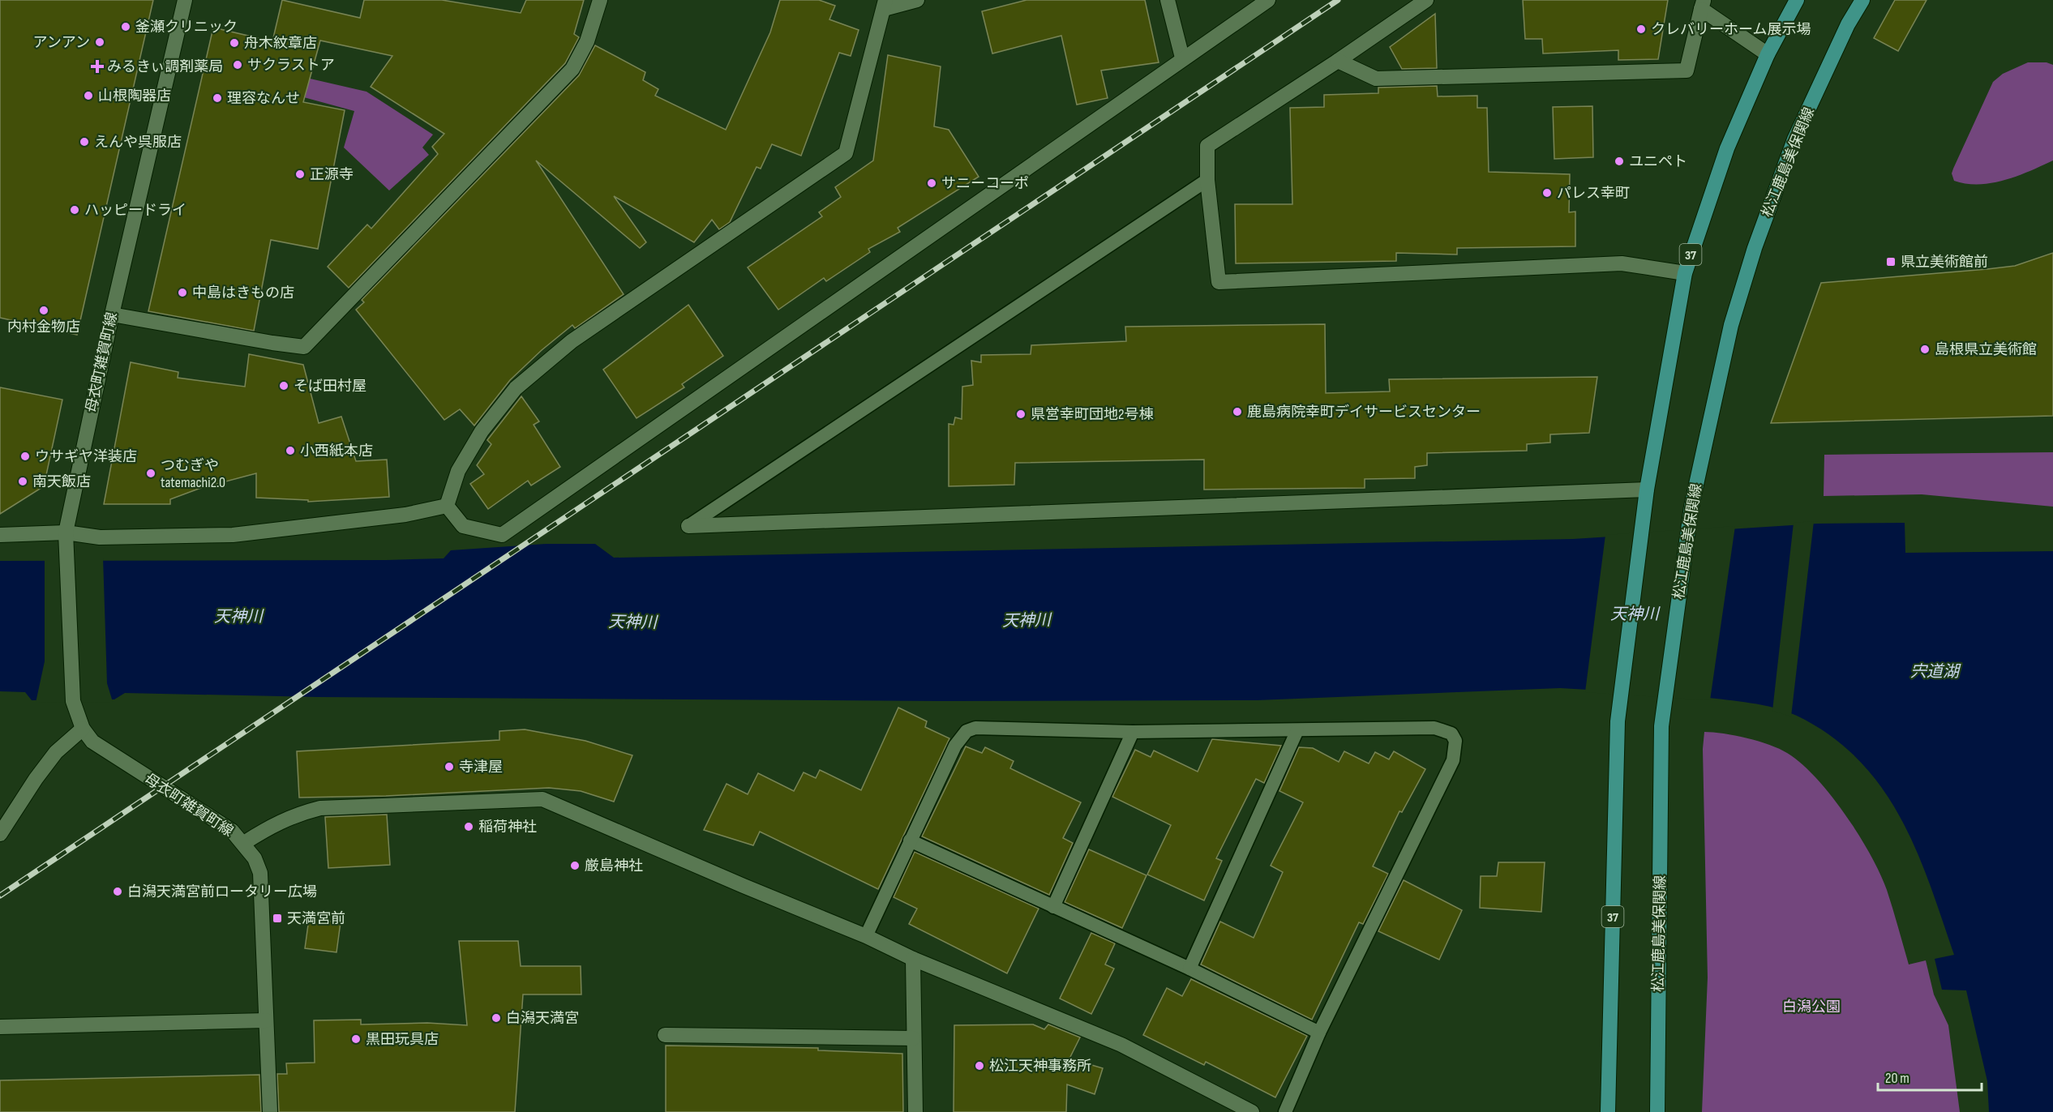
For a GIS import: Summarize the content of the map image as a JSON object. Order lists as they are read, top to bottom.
{
  "streets": {
    "main road": ["松江鹿島美保関線", "37"],
    "street": ["母衣町雑賀町線"]
  },
  "water": ["天神川", "宍道湖"],
  "parks": ["白潟公園"],
  "places": {
    "other": [
      "釜瀬クリニック",
      "クレバリーホーム展示場",
      "アンアン",
      "舟木紋章店",
      "サクラストア",
      "山根陶器店",
      "理容なんせ",
      "えんや呉服店",
      "ユニペト",
      "正源寺",
      "サニーコーポ",
      "パレス幸町",
      "ハッピードライ",
      "中島はきもの店",
      "内村金物店",
      "島根県立美術館",
      "そば田村屋",
      "鹿島病院幸町デイサービスセンター",
      "県営幸町団地2号棟",
      "小西紙本店",
      "ウサギヤ洋装店",
      "つむぎや tatemachi2.0",
      "南天飯店",
      "寺津屋",
      "稲荷神社",
      "厳島神社",
      "白潟天満宮前ロータリー広場",
      "白潟天満宮",
      "黒田玩具店",
      "松江天神事務所"
    ],
    "health": ["みるきぃ調剤薬局"],
    "transit": ["県立美術館前", "天満宮前"]
  },
  "scale_bar": "20 m"
}
